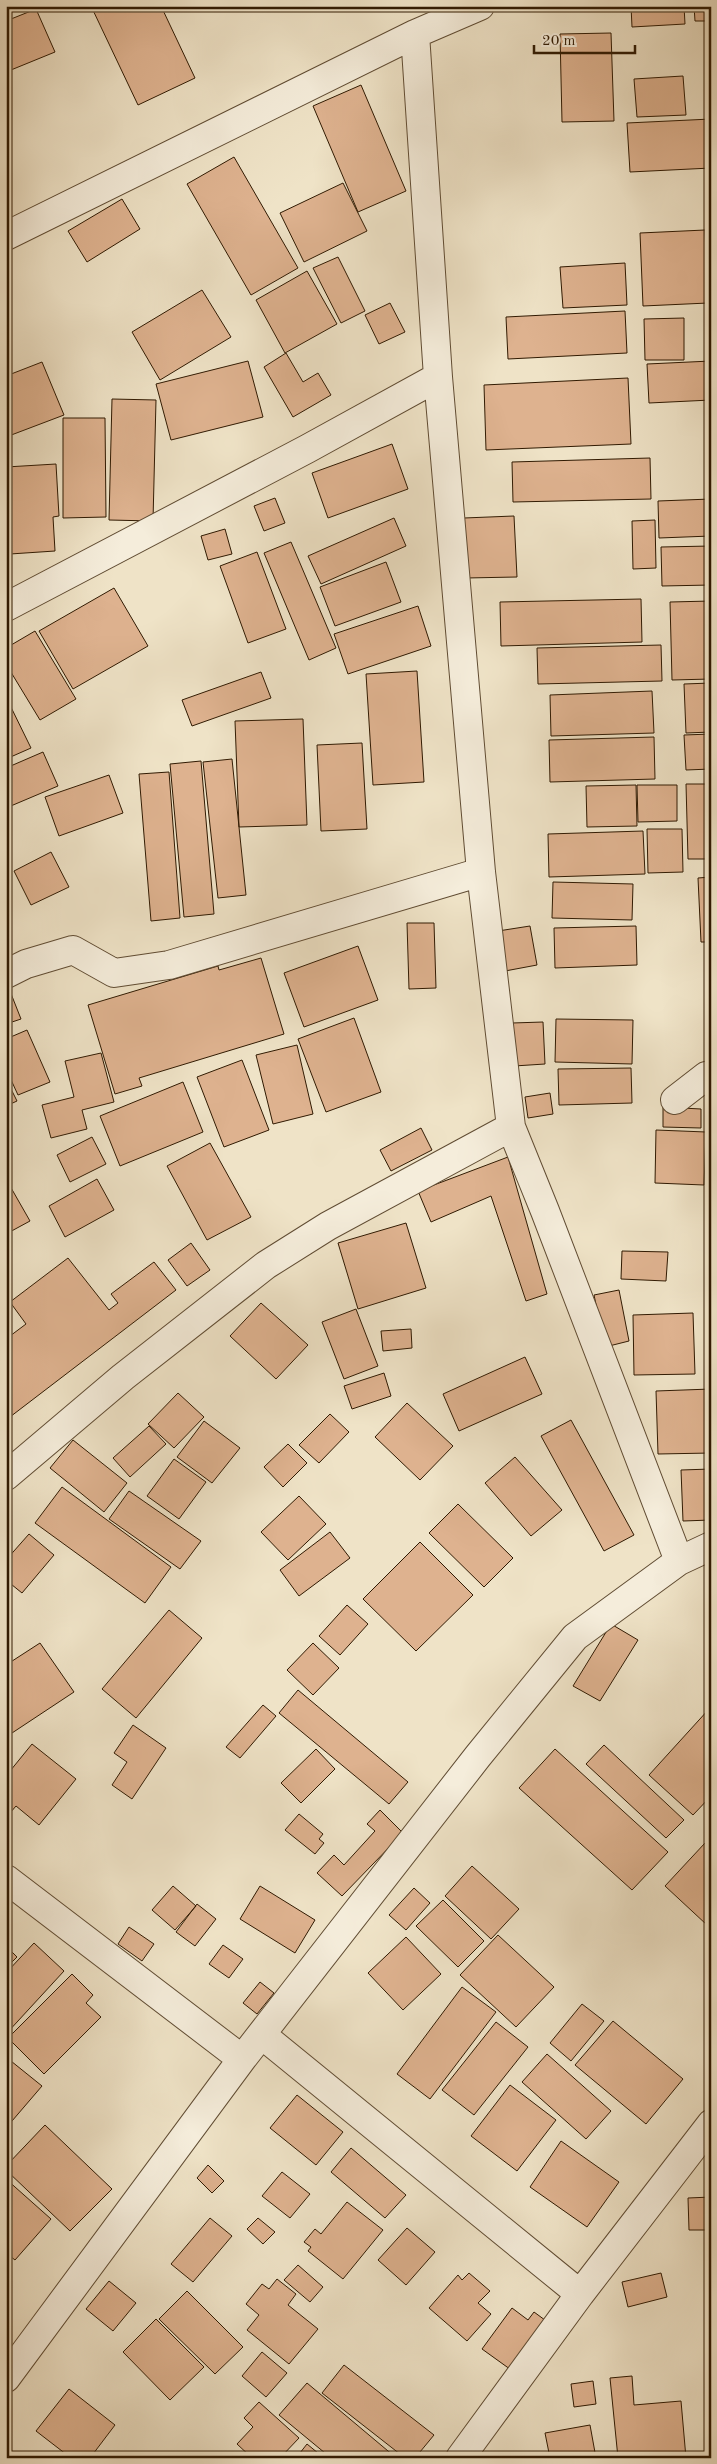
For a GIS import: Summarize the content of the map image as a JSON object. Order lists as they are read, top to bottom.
{
  "scale_bar": "20 m"
}
